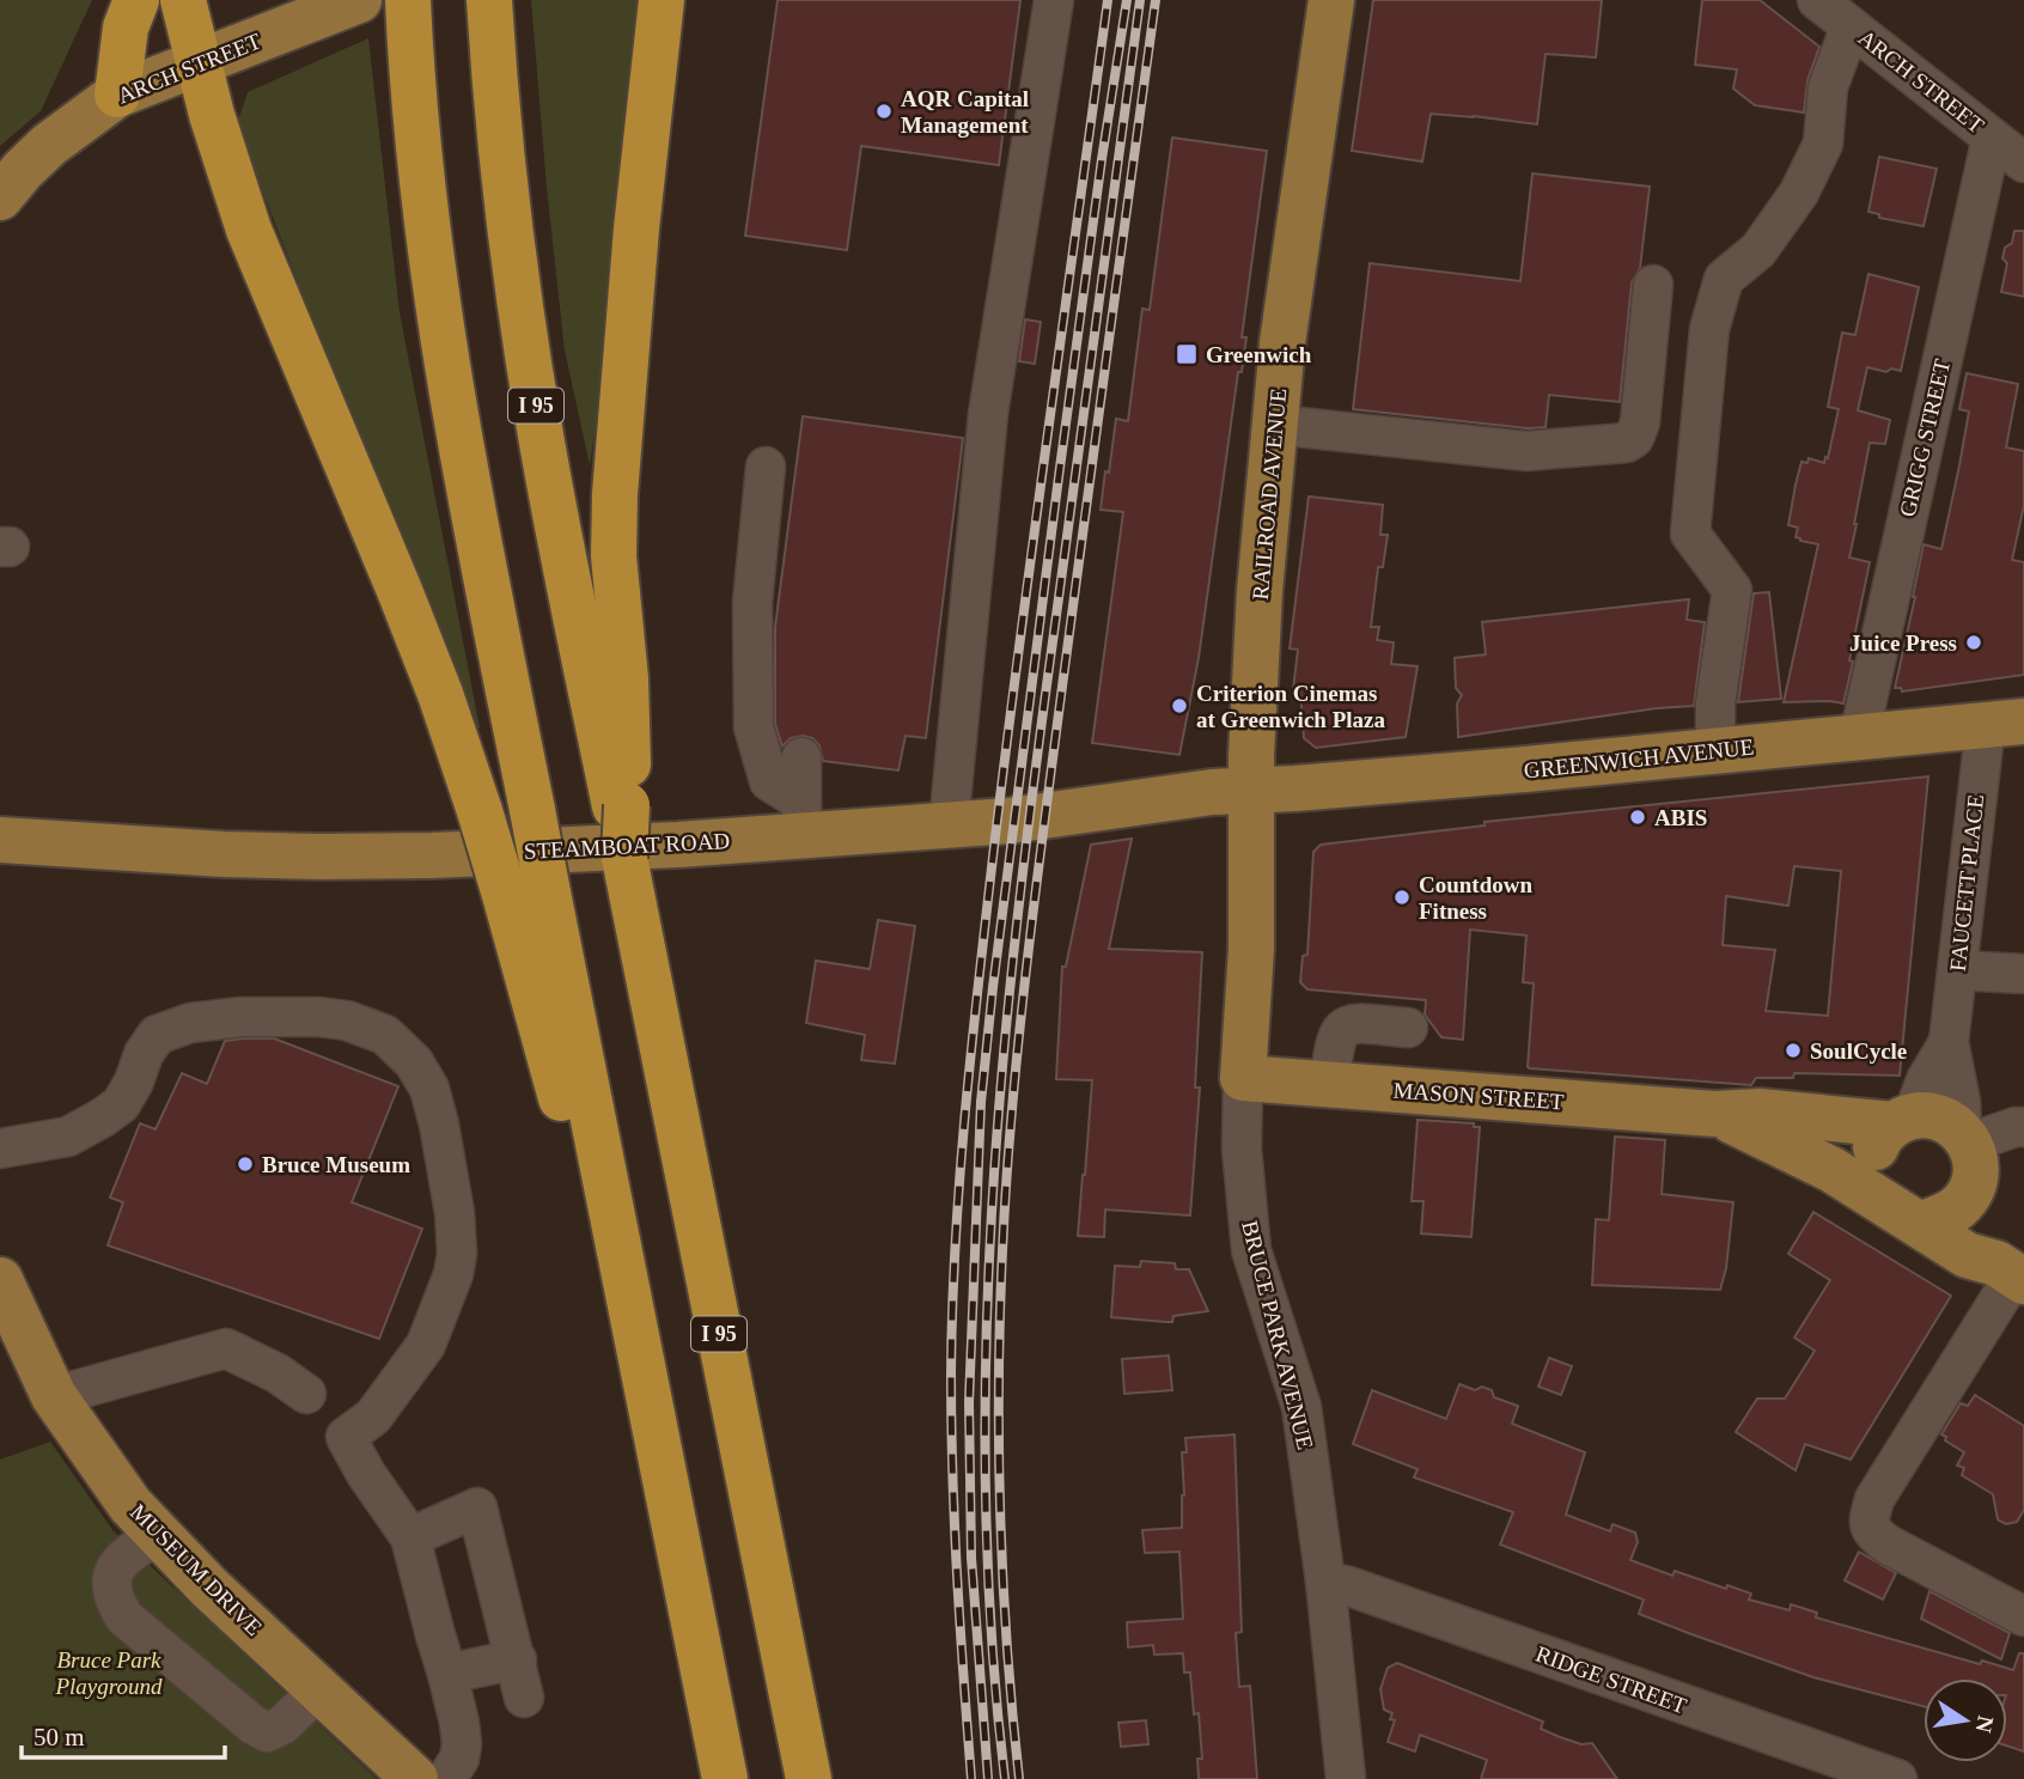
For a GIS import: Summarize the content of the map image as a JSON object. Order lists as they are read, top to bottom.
{
  "streets": {
    "highway": ["I 95"],
    "main road": [
      "ARCH STREET",
      "RAILROAD AVENUE",
      "GREENWICH AVENUE",
      "STEAMBOAT ROAD",
      "MASON STREET",
      "BRUCE PARK AVENUE",
      "MUSEUM DRIVE"
    ],
    "street": ["GRIGG STREET", "FAUCETT PLACE", "RIDGE STREET"]
  },
  "crossings": [
    ["ARCH STREET", "GRIGG STREET"],
    ["GRIGG STREET", "GREENWICH AVENUE"],
    ["RAILROAD AVENUE", "GREENWICH AVENUE"],
    ["RAILROAD AVENUE", "STEAMBOAT ROAD"],
    ["RAILROAD AVENUE", "BRUCE PARK AVENUE"],
    ["GREENWICH AVENUE", "STEAMBOAT ROAD"],
    ["GREENWICH AVENUE", "FAUCETT PLACE"],
    ["GREENWICH AVENUE", "BRUCE PARK AVENUE"],
    ["STEAMBOAT ROAD", "BRUCE PARK AVENUE"],
    ["FAUCETT PLACE", "MASON STREET"],
    ["MASON STREET", "BRUCE PARK AVENUE"],
    ["BRUCE PARK AVENUE", "RIDGE STREET"]
  ],
  "parks": ["Bruce Park Playground"],
  "places": {
    "other": [
      "AQR Capital Management",
      "Juice Press",
      "Criterion Cinemas at Greenwich Plaza",
      "ABIS",
      "Countdown Fitness",
      "SoulCycle",
      "Bruce Museum"
    ],
    "transit": ["Greenwich"]
  },
  "scale_bar": "50 m",
  "north": "right"
}
